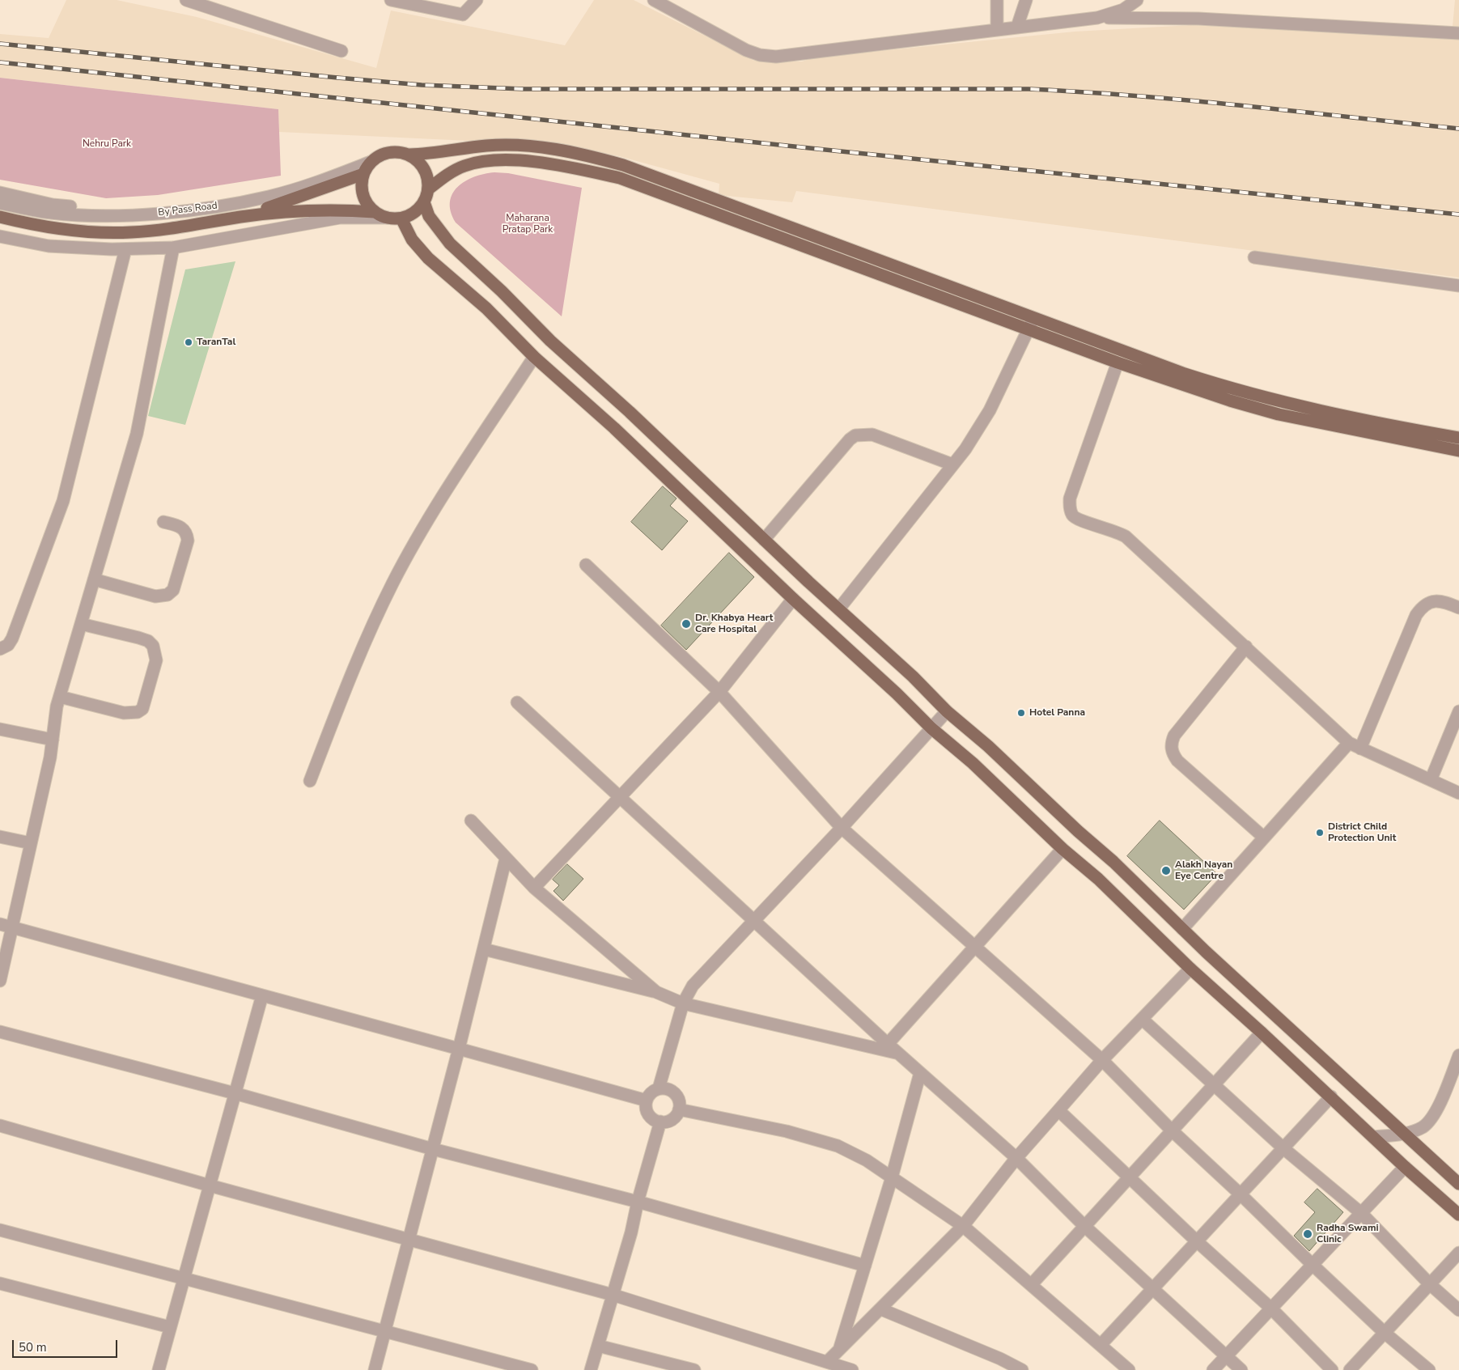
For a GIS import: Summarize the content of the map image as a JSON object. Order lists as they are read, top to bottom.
{
  "streets": {
    "street": ["By Pass Road"]
  },
  "parks": ["Nehru Park", "Maharana Pratap Park"],
  "places": [
    "TaranTal",
    "Dr. Khabya Heart Care Hospital",
    "Hotel Panna",
    "District Child Protection Unit",
    "Alakh Nayan Eye Centre",
    "Radha Swami Clinic"
  ],
  "scale_bar": "50 m"
}
